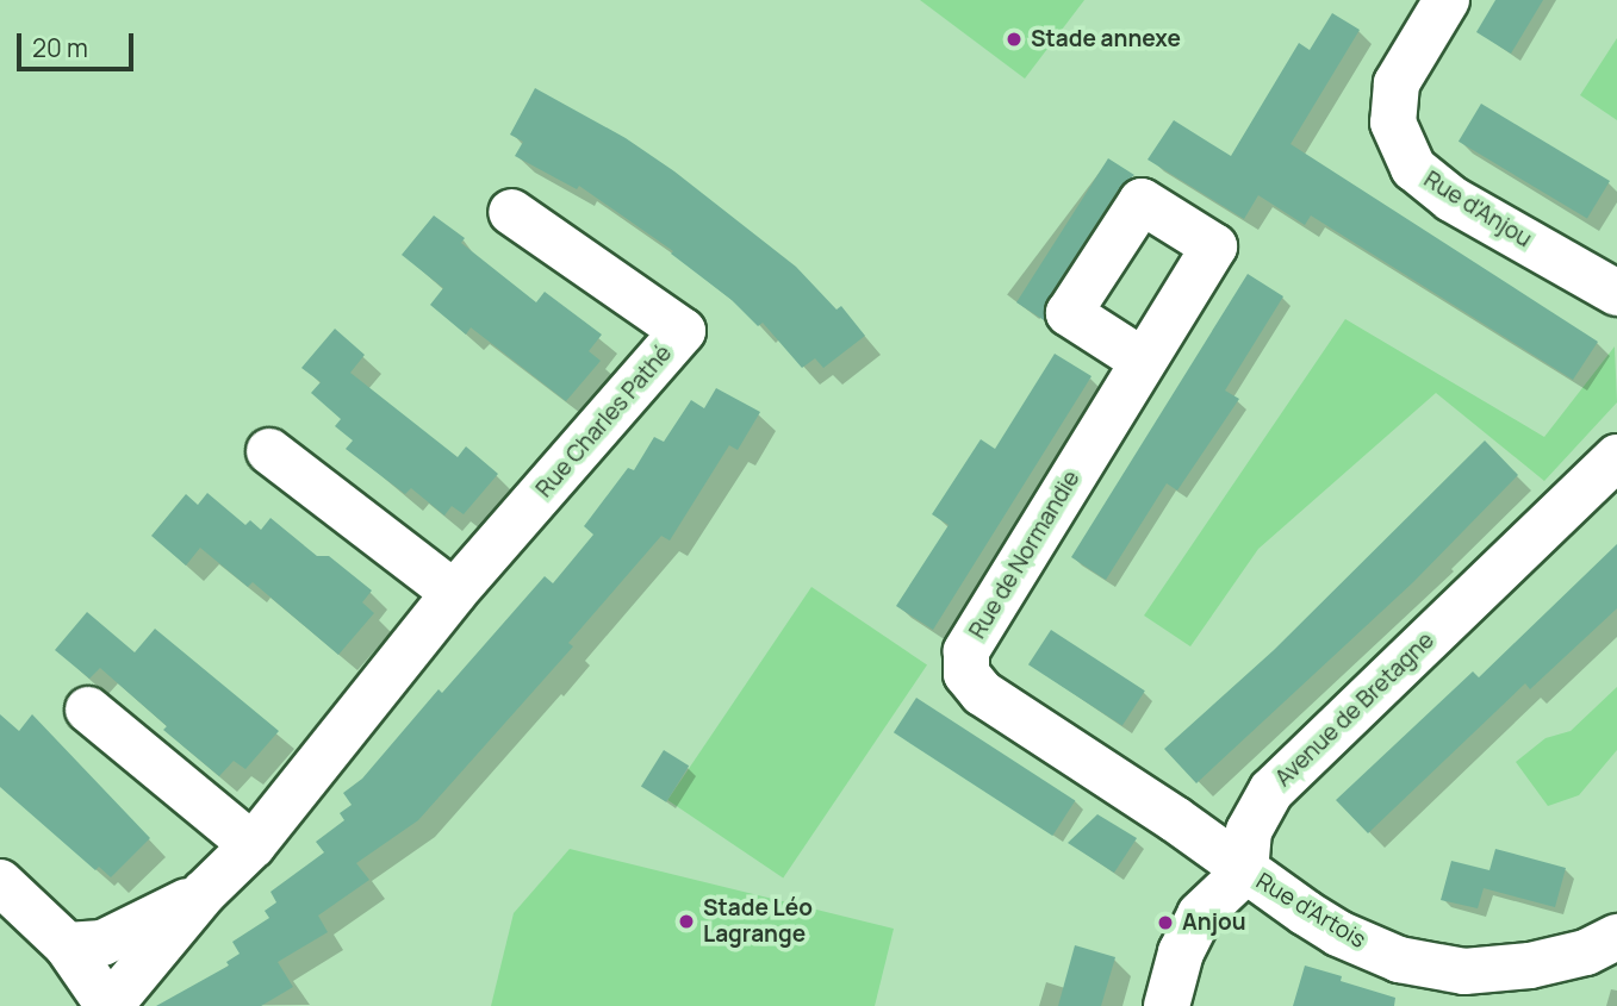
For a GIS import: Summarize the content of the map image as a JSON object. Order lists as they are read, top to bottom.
{
  "streets": {
    "street": [
      "Rue d'Anjou",
      "Rue Charles Pathé",
      "Rue de Normandie",
      "Avenue de Bretagne",
      "Rue d'Artois"
    ]
  },
  "crossings": [
    ["Rue de Normandie", "Avenue de Bretagne"],
    ["Rue de Normandie", "Rue d'Artois"],
    ["Avenue de Bretagne", "Rue d'Artois"]
  ],
  "places": ["Stade annexe", "Stade Léo Lagrange", "Anjou"],
  "scale_bar": "20 m"
}
